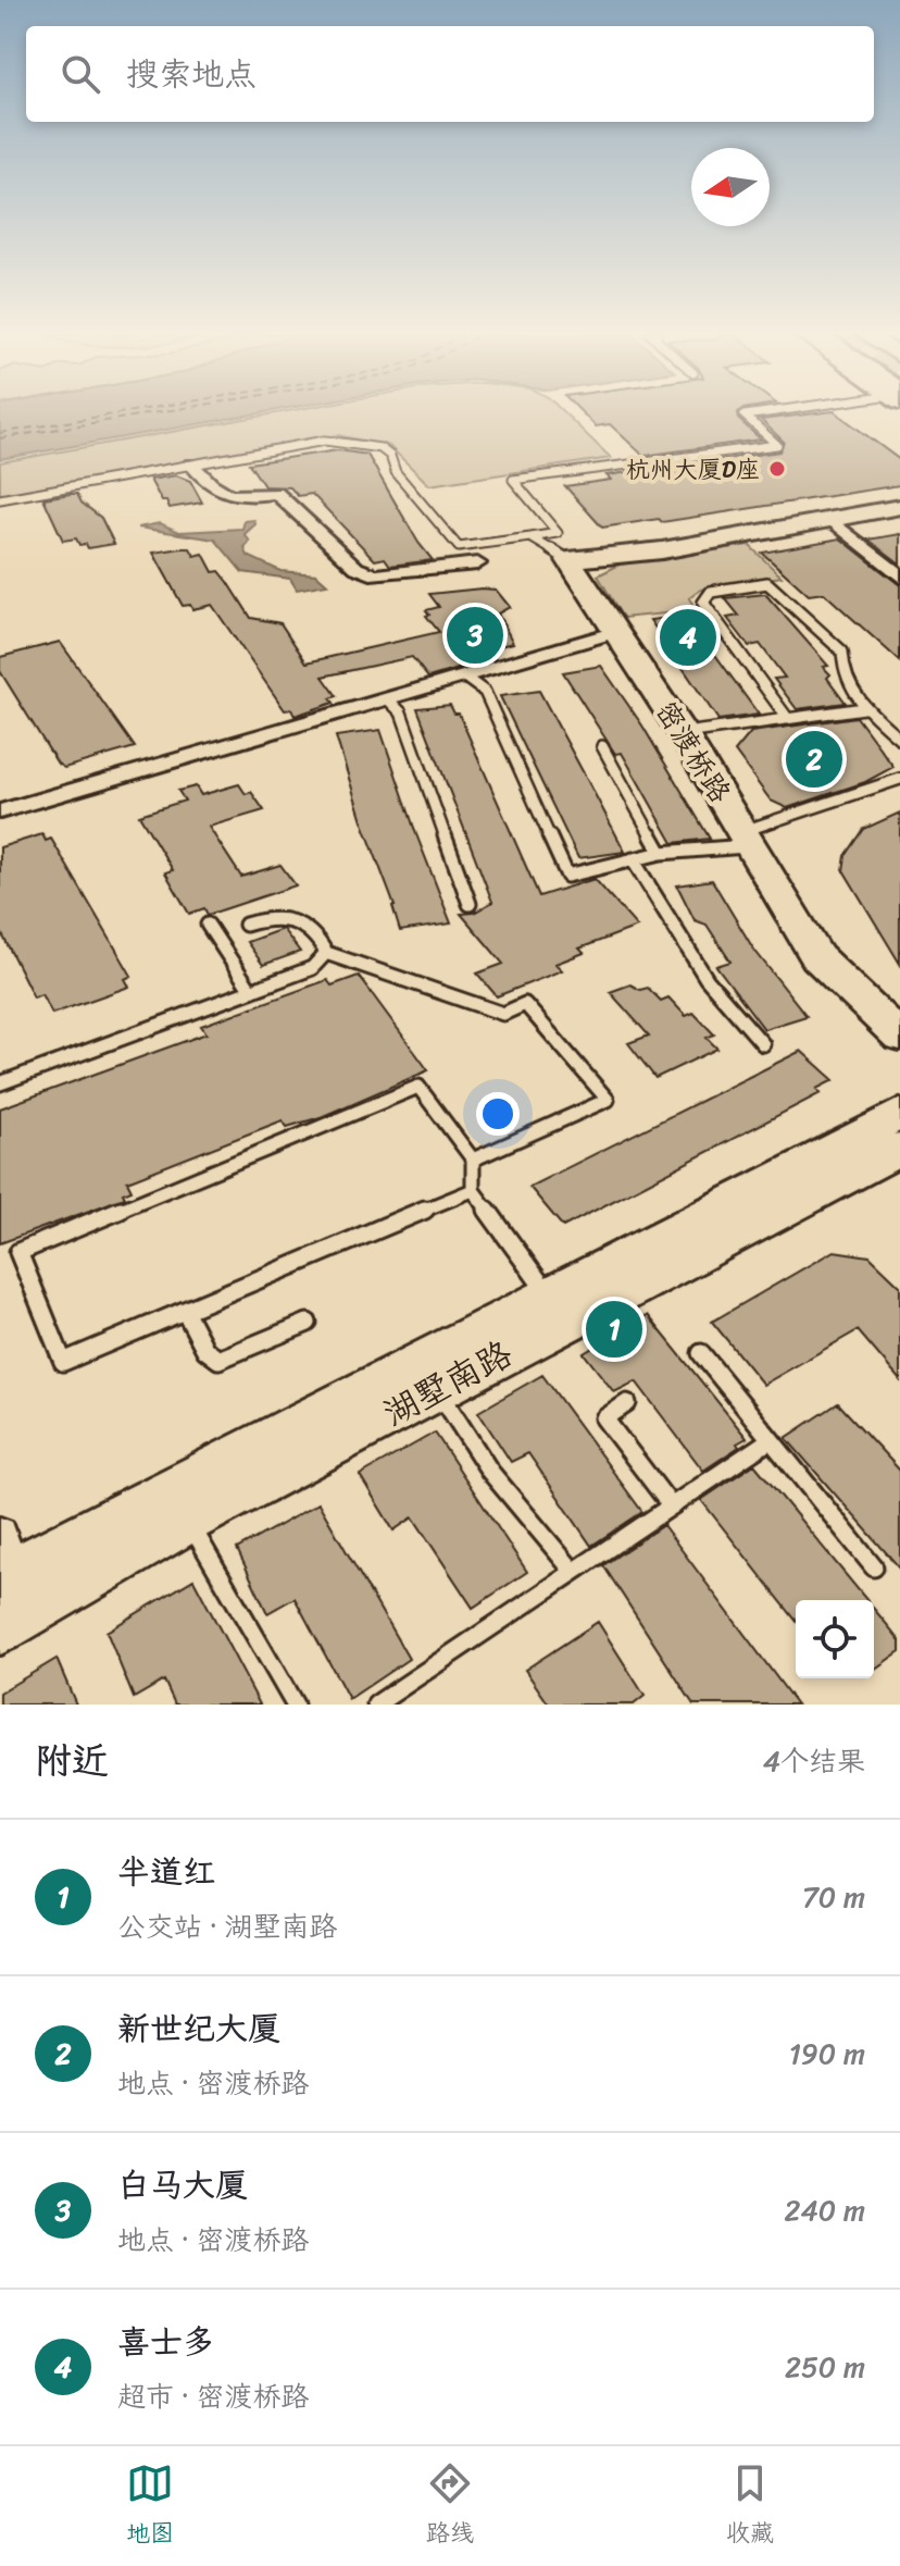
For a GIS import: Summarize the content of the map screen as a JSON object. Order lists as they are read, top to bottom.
{
  "streets": {
    "main road": ["密渡桥路", "湖墅南路"]
  },
  "places": ["杭州大厦D座"],
  "north": "left",
  "page": {
    "search": "搜索地点",
    "pins": [
      "3",
      "4",
      "2",
      "1"
    ],
    "heading": ["附近", "4个结果"],
    "list": [
      {
        "mark": "1",
        "name": "半道红",
        "note": "公交站 · 湖墅南路",
        "value": "70 m"
      },
      {
        "mark": "2",
        "name": "新世纪大厦",
        "note": "地点 · 密渡桥路",
        "value": "190 m"
      },
      {
        "mark": "3",
        "name": "白马大厦",
        "note": "地点 · 密渡桥路",
        "value": "240 m"
      },
      {
        "mark": "4",
        "name": "喜士多",
        "note": "超市 · 密渡桥路",
        "value": "250 m"
      }
    ],
    "nav": ["地图", "路线", "收藏"]
  }
}
